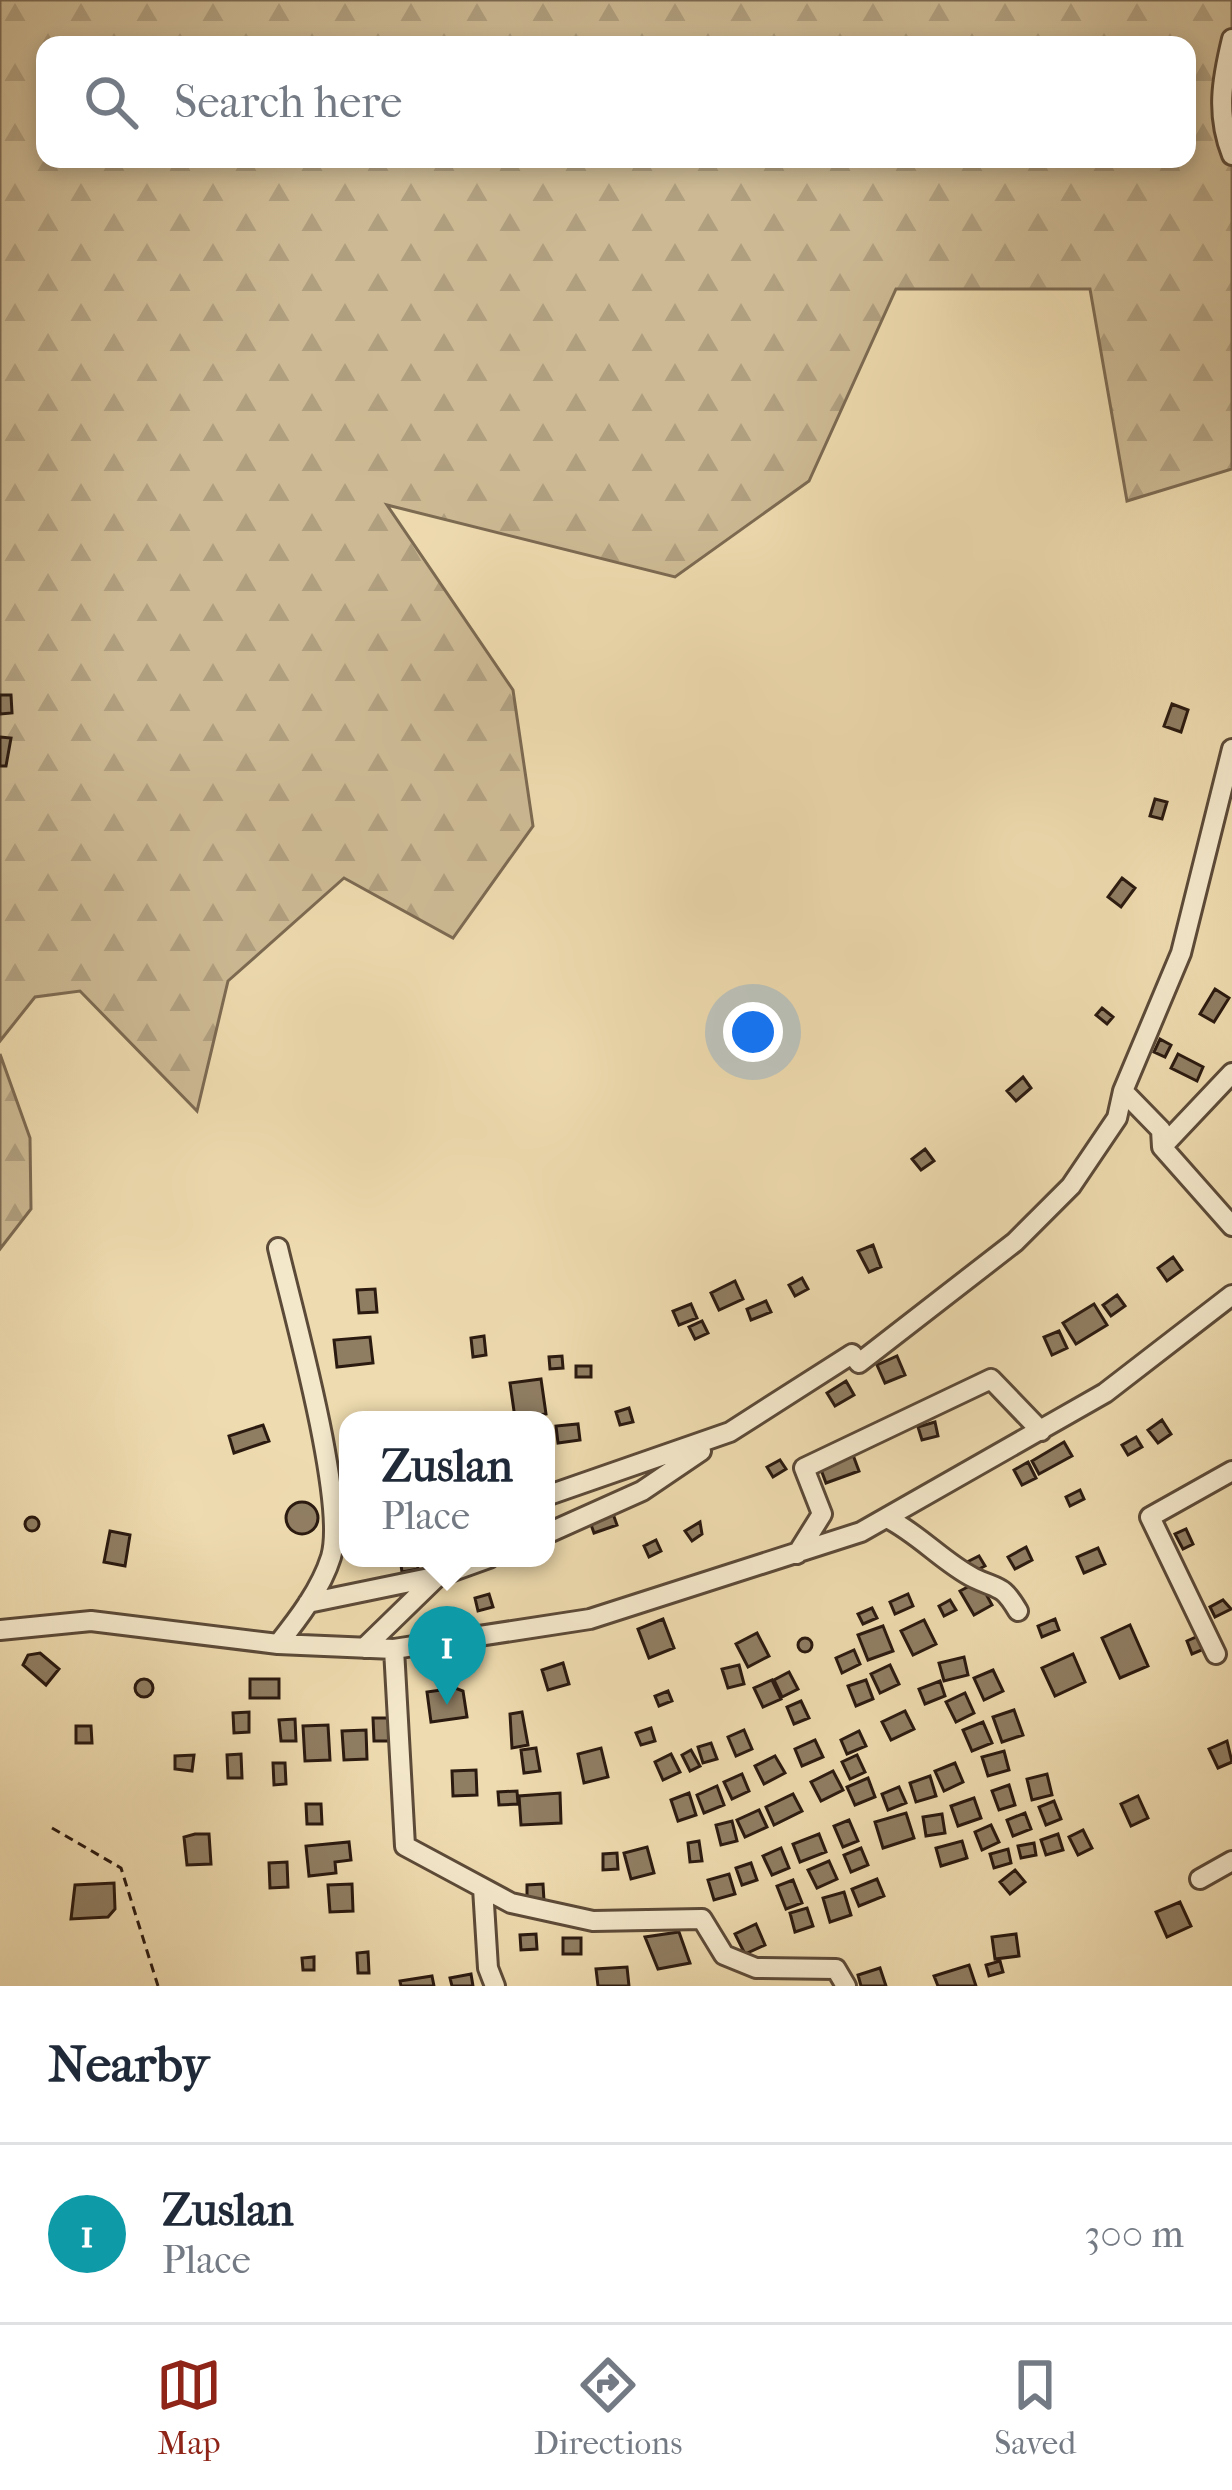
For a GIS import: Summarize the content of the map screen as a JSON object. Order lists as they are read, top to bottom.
{
  "page": {
    "search": "Search here",
    "popup": ["Zuslan", "Place"],
    "pins": "1",
    "heading": "Nearby",
    "list": [
      {
        "mark": "1",
        "name": "Zuslan",
        "note": "Place",
        "value": "300 m"
      }
    ],
    "nav": ["Map", "Directions", "Saved"]
  }
}
